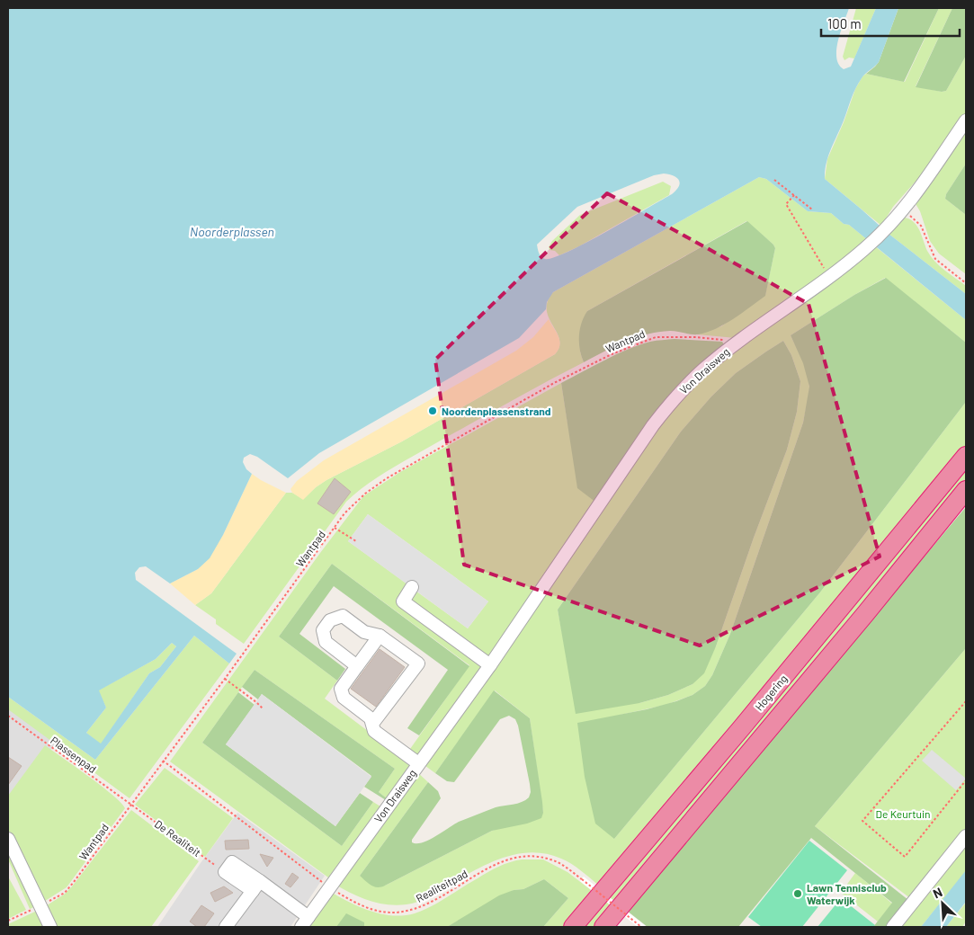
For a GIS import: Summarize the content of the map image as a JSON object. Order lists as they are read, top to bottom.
{
  "streets": {
    "highway": ["Hogering"],
    "street": ["Von Draisweg"],
    "path": [
      "Wantpad",
      "Plassenpad",
      "De Realiteit",
      "Realiteitpad"
    ]
  },
  "crossings": [
    ["Wantpad", "Von Draisweg"],
    ["Wantpad", "Plassenpad"],
    ["Wantpad", "De Realiteit"],
    ["Wantpad", "Realiteitpad"],
    ["Von Draisweg", "Realiteitpad"],
    ["Plassenpad", "De Realiteit"]
  ],
  "water": ["Noorderplassen"],
  "parks": ["De Keurtuin"],
  "places": ["Noordenplassenstrand", "Lawn Tennisclub Waterwijk"],
  "scale_bar": "100 m",
  "north": "top left"
}
